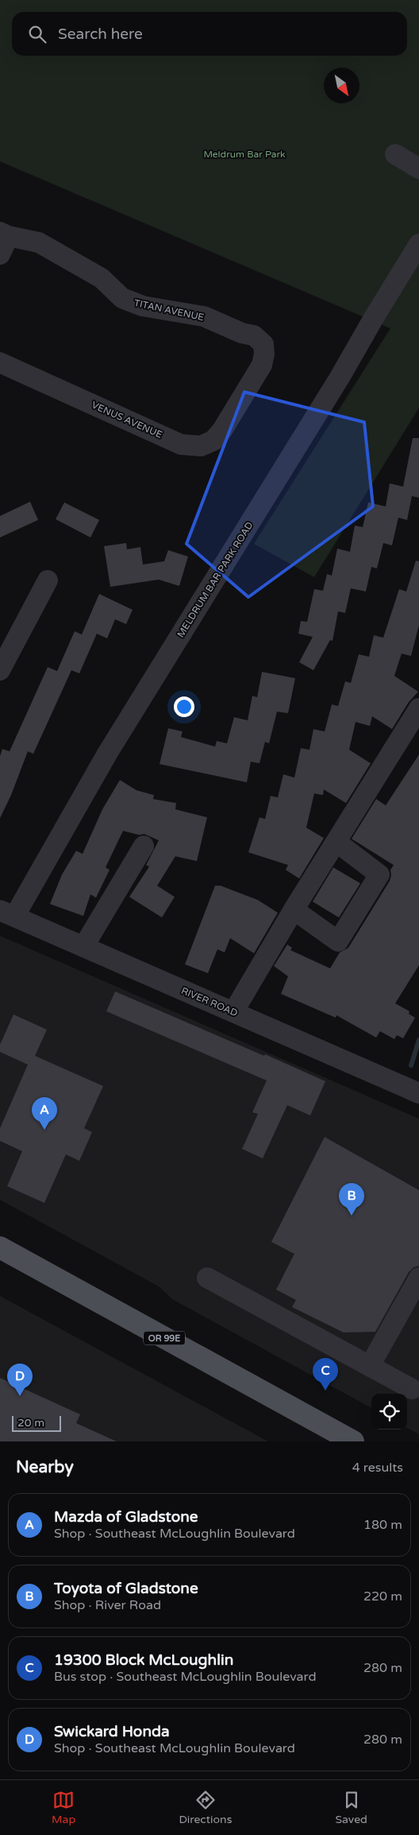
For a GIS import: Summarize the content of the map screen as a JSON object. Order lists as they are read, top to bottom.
{
  "streets": {
    "main road": ["OR 99E"],
    "street": [
      "TITAN AVENUE",
      "VENUS AVENUE",
      "MELDRUM BAR PARK ROAD",
      "RIVER ROAD"
    ]
  },
  "crossings": [
    ["TITAN AVENUE", "VENUS AVENUE"],
    ["MELDRUM BAR PARK ROAD", "RIVER ROAD"]
  ],
  "parks": ["Meldrum Bar Park"],
  "scale_bar": "20 m",
  "north": "bottom right",
  "page": {
    "search": "Search here",
    "pins": [
      "A",
      "B",
      "C",
      "D"
    ],
    "scale": "20 m",
    "heading": ["Nearby", "4 results"],
    "list": [
      {
        "mark": "A",
        "name": "Mazda of Gladstone",
        "note": "Shop · Southeast McLoughlin Boulevard",
        "value": "180 m"
      },
      {
        "mark": "B",
        "name": "Toyota of Gladstone",
        "note": "Shop · River Road",
        "value": "220 m"
      },
      {
        "mark": "C",
        "name": "19300 Block McLoughlin",
        "note": "Bus stop · Southeast McLoughlin Boulevard",
        "value": "280 m"
      },
      {
        "mark": "D",
        "name": "Swickard Honda",
        "note": "Shop · Southeast McLoughlin Boulevard",
        "value": "280 m"
      }
    ],
    "nav": ["Map", "Directions", "Saved"]
  }
}
